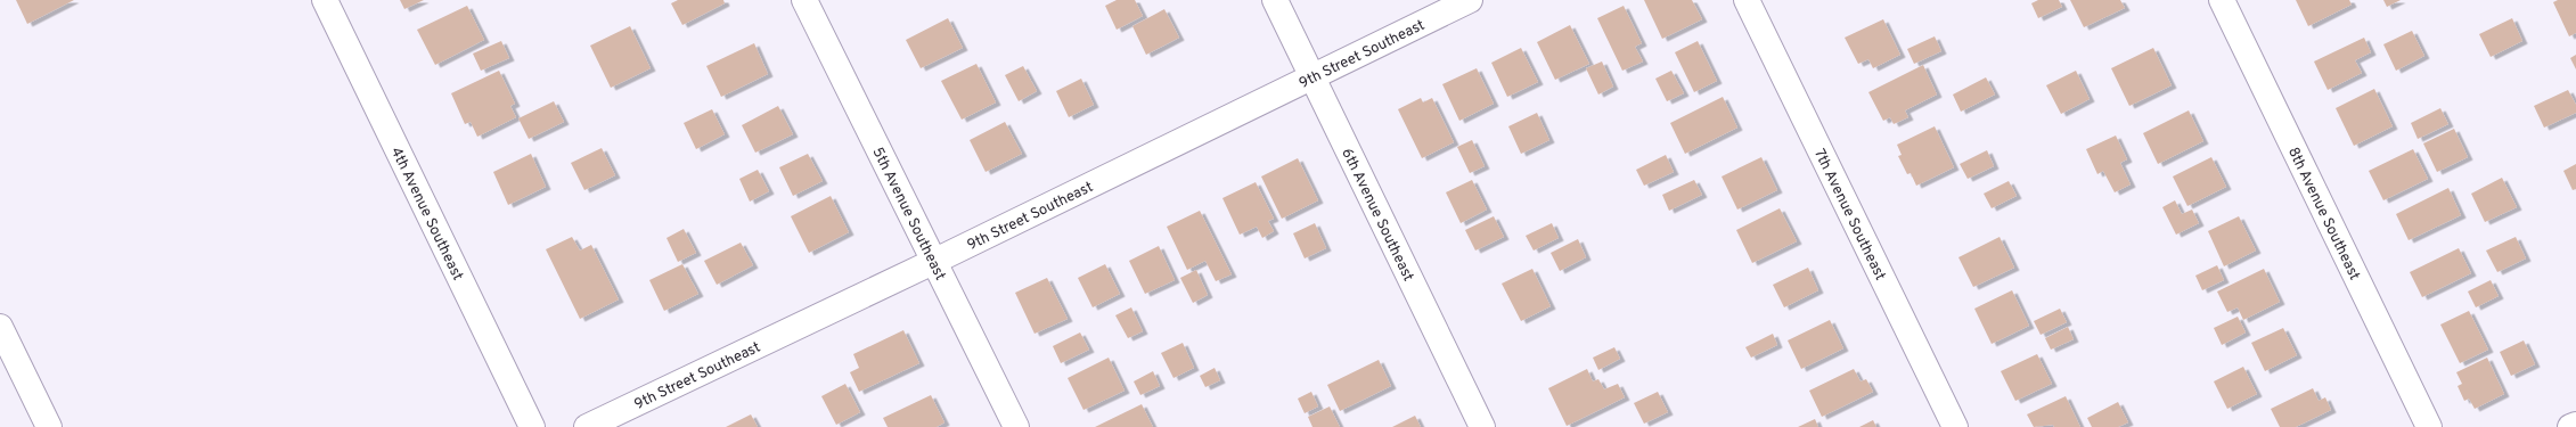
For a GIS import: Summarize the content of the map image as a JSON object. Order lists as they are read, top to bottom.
{
  "streets": {
    "street": [
      "9th Street Southeast",
      "5th Avenue Southeast",
      "8th Avenue Southeast",
      "4th Avenue Southeast",
      "6th Avenue Southeast",
      "7th Avenue Southeast"
    ]
  },
  "crossings": [
    ["9th Street Southeast", "5th Avenue Southeast"],
    ["9th Street Southeast", "6th Avenue Southeast"]
  ]
}
